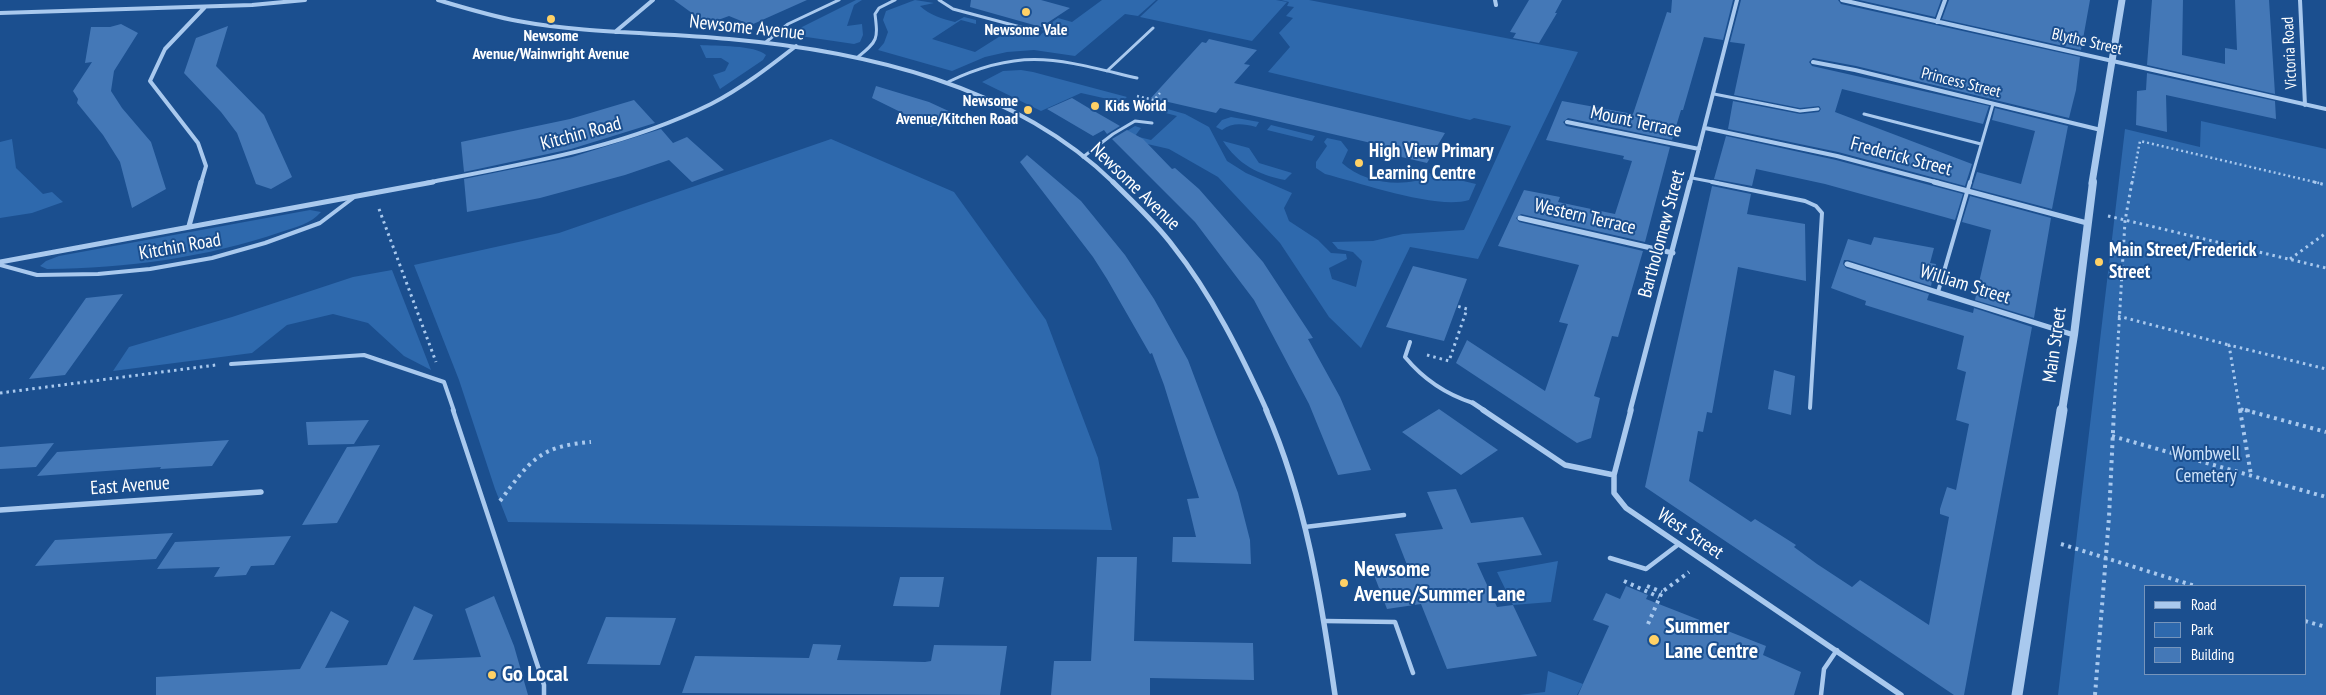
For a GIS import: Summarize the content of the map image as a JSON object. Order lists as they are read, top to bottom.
{
  "streets": {
    "street": [
      "Newsome Avenue",
      "Blythe Street",
      "Victoria Road",
      "Princess Street",
      "Mount Terrace",
      "Kitchin Road",
      "Frederick Street",
      "Western Terrace",
      "Bartholomew Street",
      "William Street",
      "Main Street",
      "East Avenue",
      "West Street"
    ]
  },
  "crossings": [
    ["Newsome Avenue", "Kitchin Road"],
    ["Blythe Street", "Victoria Road"],
    ["Blythe Street", "Main Street"],
    ["Princess Street", "Main Street"],
    ["Mount Terrace", "Bartholomew Street"],
    ["Frederick Street", "Bartholomew Street"],
    ["Frederick Street", "Main Street"],
    ["Western Terrace", "Bartholomew Street"],
    ["Bartholomew Street", "West Street"],
    ["William Street", "Main Street"]
  ],
  "parks": ["Wombwell Cemetery"],
  "places": [
    "Newsome Vale",
    "Newsome Avenue/Wainwright Avenue",
    "Kids World",
    "Newsome Avenue/Kitchen Road",
    "High View Primary Learning Centre",
    "Main Street/Frederick Street",
    "Newsome Avenue/Summer Lane",
    "Summer Lane Centre",
    "Go Local"
  ],
  "legend": ["Road", "Park", "Building"]
}
